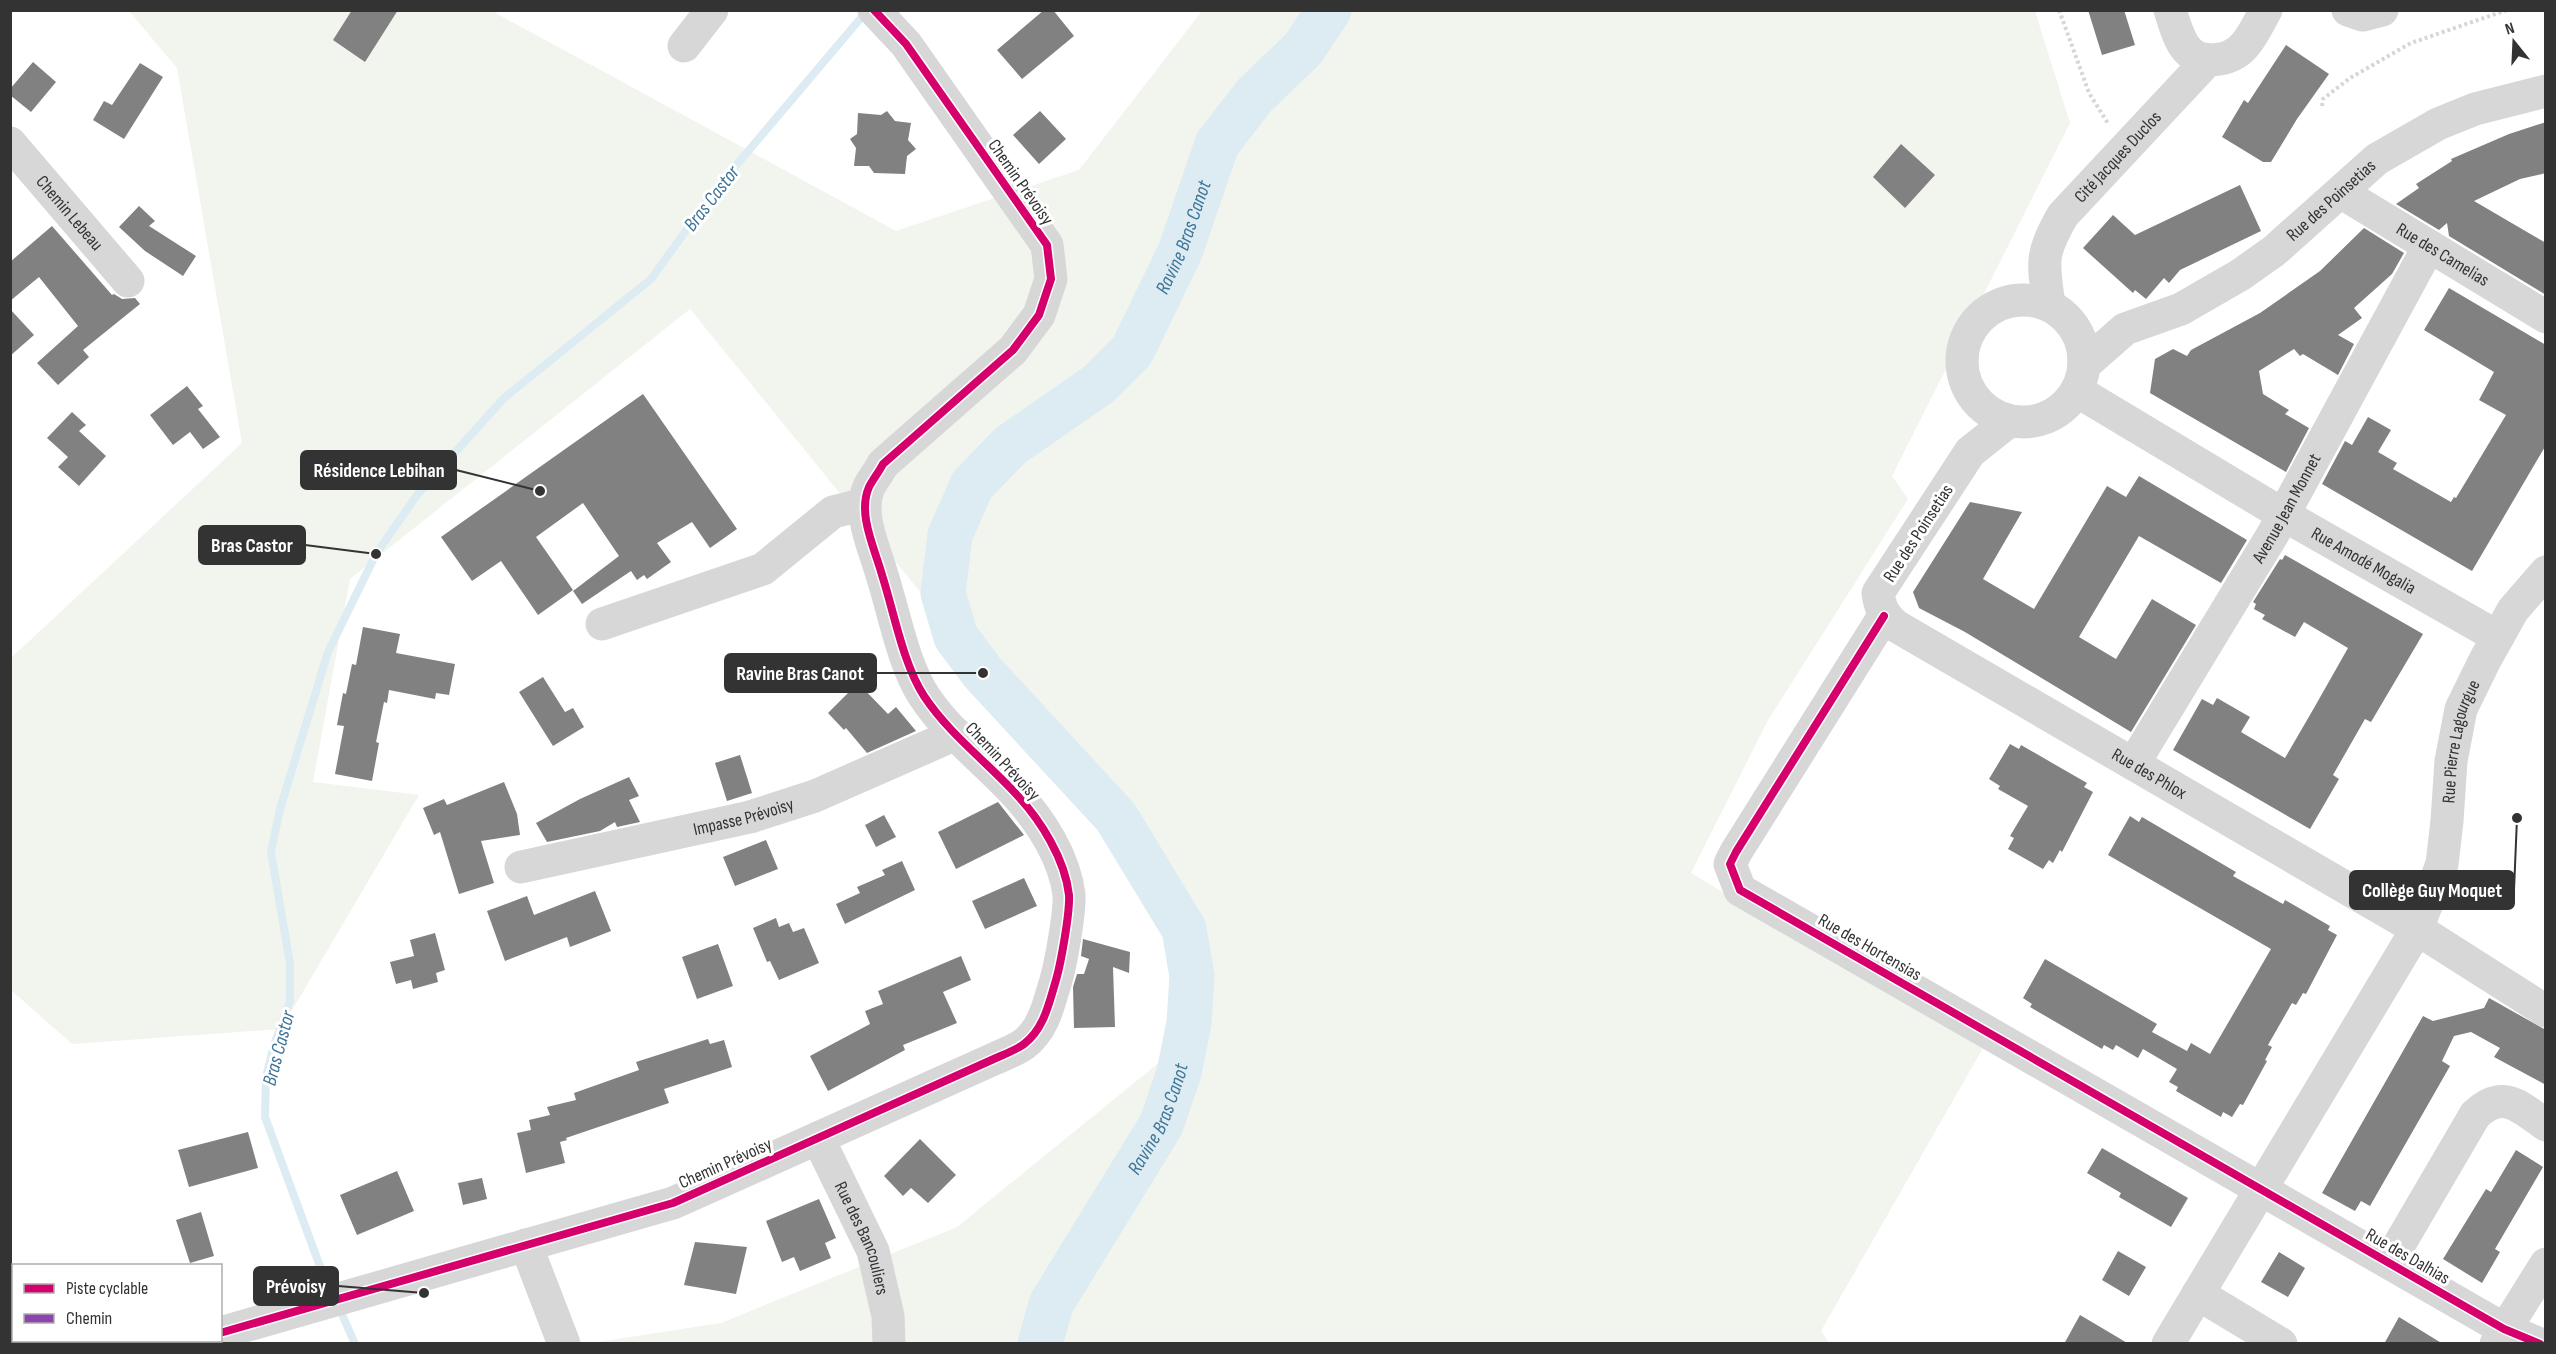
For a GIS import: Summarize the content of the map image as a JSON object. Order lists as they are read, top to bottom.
{
  "streets": {
    "street": [
      "Cité Jacques Duclos",
      "Chemin Prévoisy",
      "Rue des Poinsetias",
      "Chemin Lebeau",
      "Rue des Camelias",
      "Avenue Jean Monnet",
      "Rue Amodé Mogalia",
      "Rue Pierre Lagourgue",
      "Rue des Phlox",
      "Impasse Prévoisy",
      "Rue des Hortensias",
      "Rue des Bancouliers",
      "Rue des Dalhias"
    ]
  },
  "crossings": [
    ["Cité Jacques Duclos", "Rue des Poinsetias"],
    ["Cité Jacques Duclos", "Rue Amodé Mogalia"],
    ["Chemin Prévoisy", "Impasse Prévoisy"],
    ["Chemin Prévoisy", "Rue des Bancouliers"],
    ["Rue des Poinsetias", "Rue des Camelias"],
    ["Rue des Poinsetias", "Rue Amodé Mogalia"],
    ["Rue des Poinsetias", "Rue des Phlox"],
    ["Rue des Poinsetias", "Rue des Hortensias"],
    ["Rue des Camelias", "Avenue Jean Monnet"],
    ["Avenue Jean Monnet", "Rue Amodé Mogalia"],
    ["Avenue Jean Monnet", "Rue des Phlox"],
    ["Rue Amodé Mogalia", "Rue Pierre Lagourgue"],
    ["Rue Pierre Lagourgue", "Rue des Phlox"],
    ["Rue des Phlox", "Rue des Hortensias"],
    ["Rue des Hortensias", "Rue des Dalhias"]
  ],
  "water": ["Bras Castor", "Ravine Bras Canot"],
  "places": [
    "Résidence Lebihan",
    "Bras Castor",
    "Ravine Bras Canot",
    "Collège Guy Moquet",
    "Prévoisy"
  ],
  "legend": ["Piste cyclable", "Chemin"],
  "north": "top"
}
